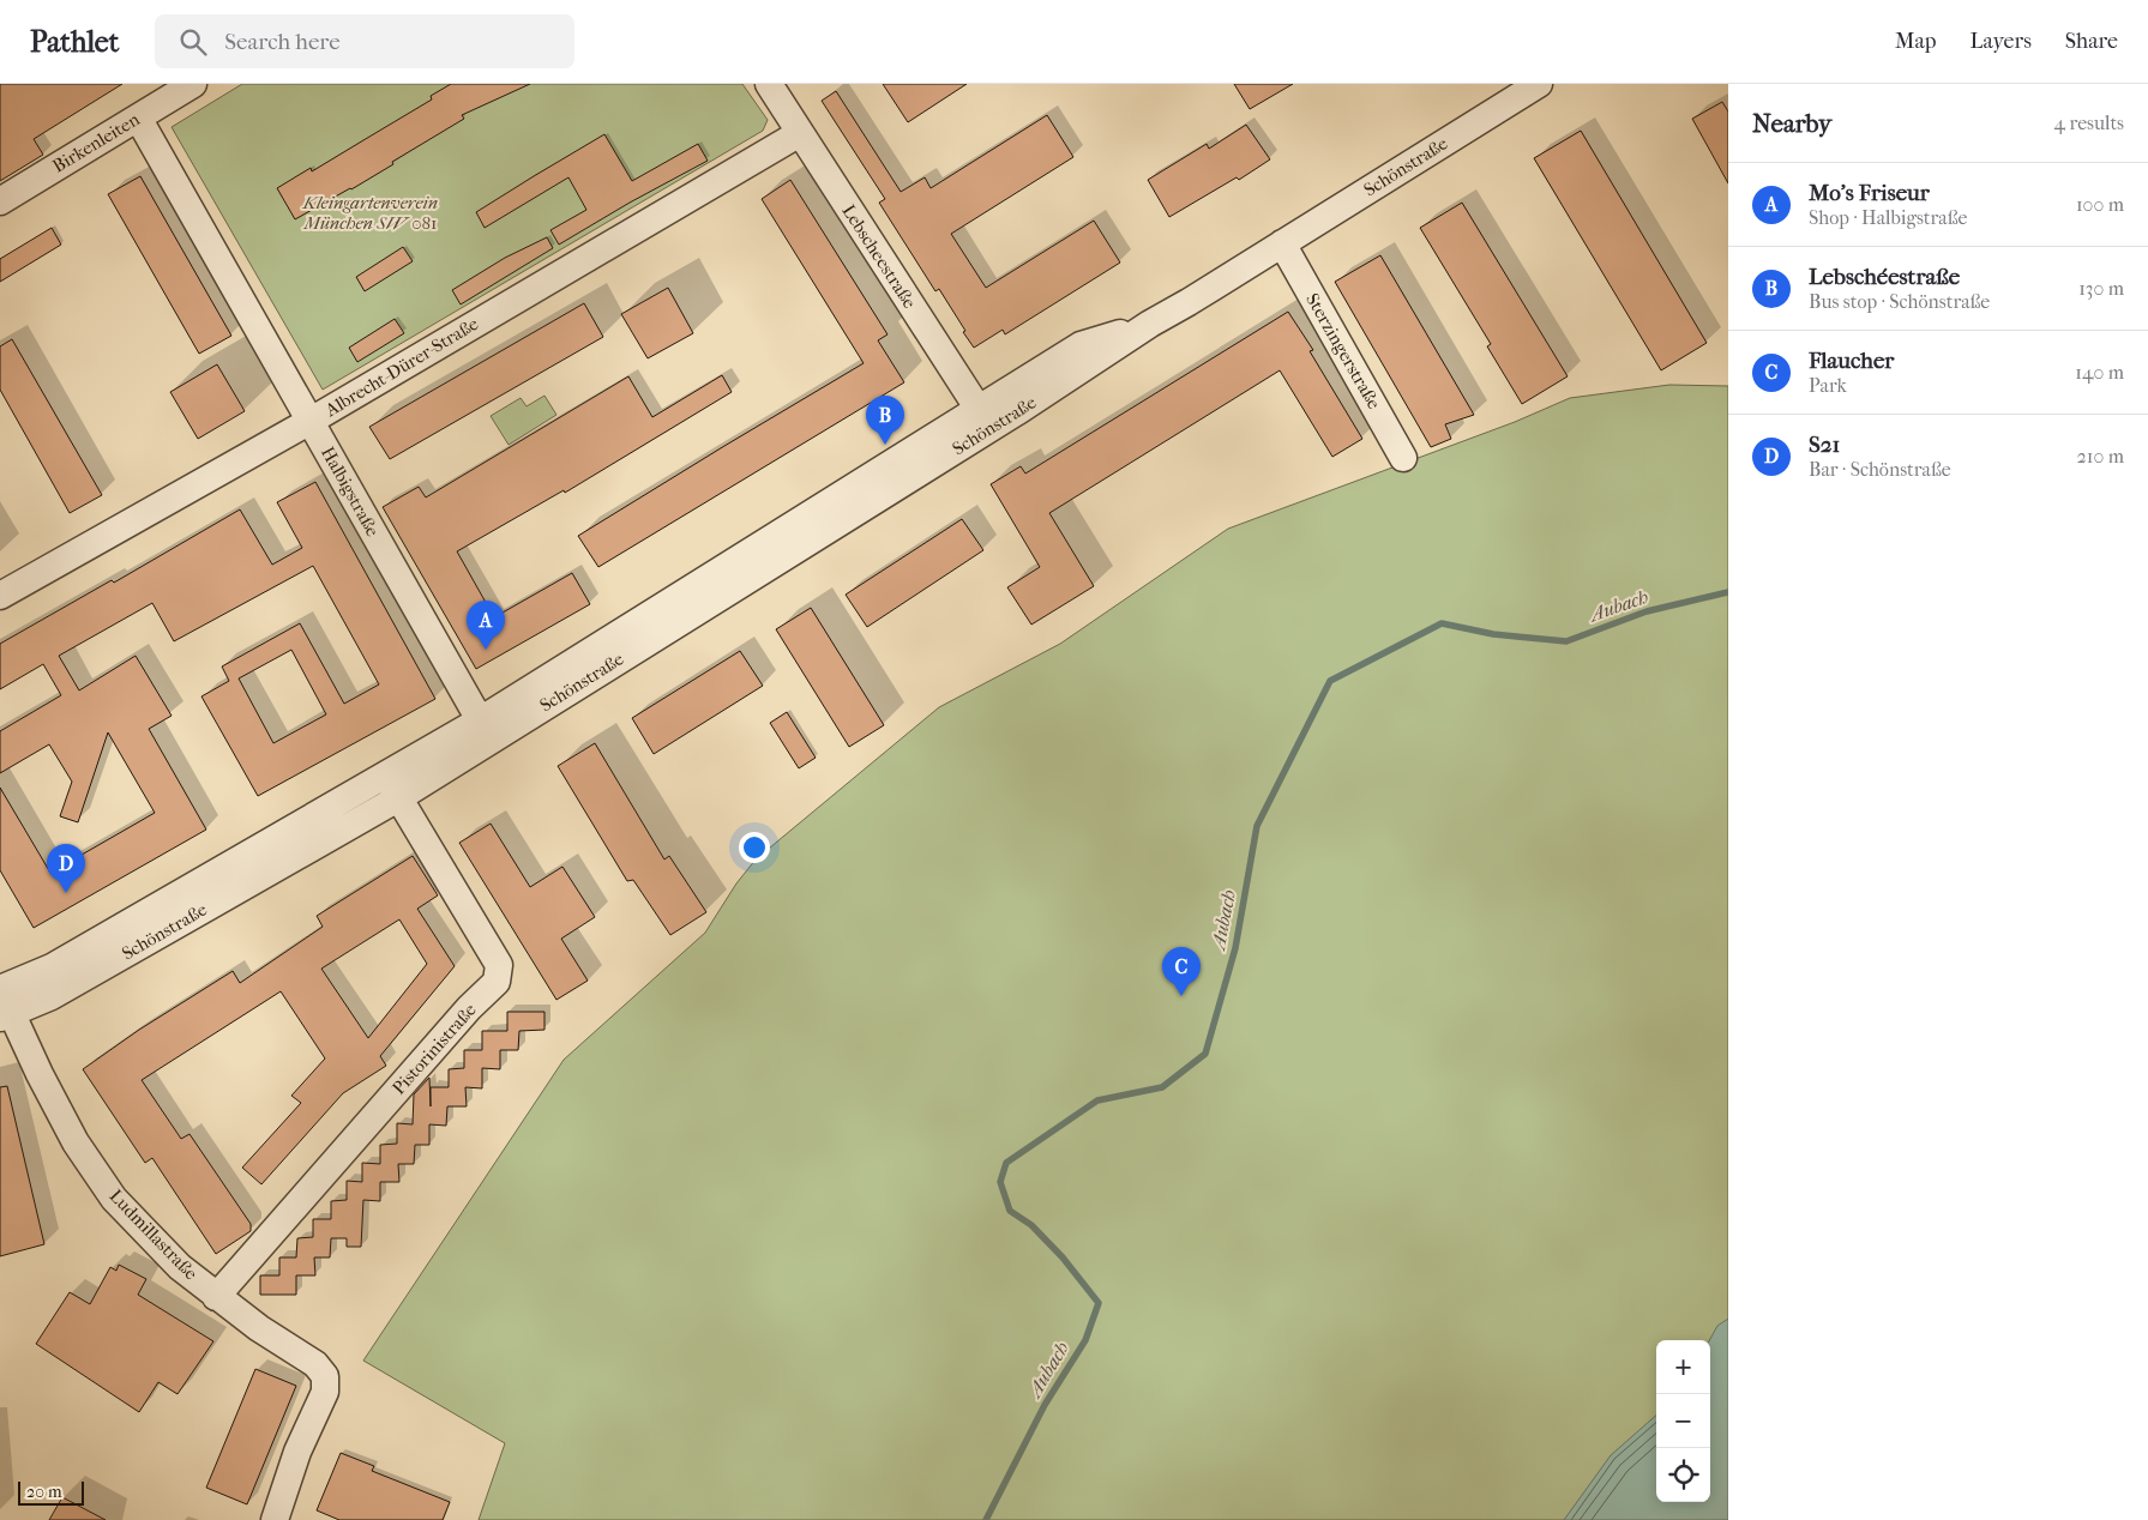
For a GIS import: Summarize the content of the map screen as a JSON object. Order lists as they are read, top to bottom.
{
  "streets": {
    "street": [
      "Birkenleiten",
      "Schönstraße",
      "Lebscheestraße",
      "Sterzingerstraße",
      "Albrecht-Dürer-Straße",
      "Halbigstraße",
      "Pistorinistraße",
      "Ludmillastraße"
    ]
  },
  "crossings": [
    ["Birkenleiten", "Halbigstraße"],
    ["Schönstraße", "Lebscheestraße"],
    ["Schönstraße", "Sterzingerstraße"],
    ["Schönstraße", "Halbigstraße"],
    ["Schönstraße", "Pistorinistraße"],
    ["Schönstraße", "Ludmillastraße"],
    ["Lebscheestraße", "Albrecht-Dürer-Straße"],
    ["Albrecht-Dürer-Straße", "Halbigstraße"],
    ["Pistorinistraße", "Ludmillastraße"]
  ],
  "water": ["Aubach"],
  "parks": ["Kleingartenverein München SW 081"],
  "scale_bar": "20 m",
  "page": {
    "header": "Pathlet",
    "search": "Search here",
    "nav": ["Map", "Layers", "Share"],
    "heading": ["Nearby", "4 results"],
    "list": [
      {
        "mark": "A",
        "name": "Mo's Friseur",
        "note": "Shop · Halbigstraße",
        "value": "100 m"
      },
      {
        "mark": "B",
        "name": "Lebschéestraße",
        "note": "Bus stop · Schönstraße",
        "value": "130 m"
      },
      {
        "mark": "C",
        "name": "Flaucher",
        "note": "Park",
        "value": "140 m"
      },
      {
        "mark": "D",
        "name": "S21",
        "note": "Bar · Schönstraße",
        "value": "210 m"
      }
    ],
    "pins": [
      "B",
      "A",
      "D",
      "C"
    ],
    "map_buttons": ["+", "−"],
    "scale": "20 m"
  }
}
